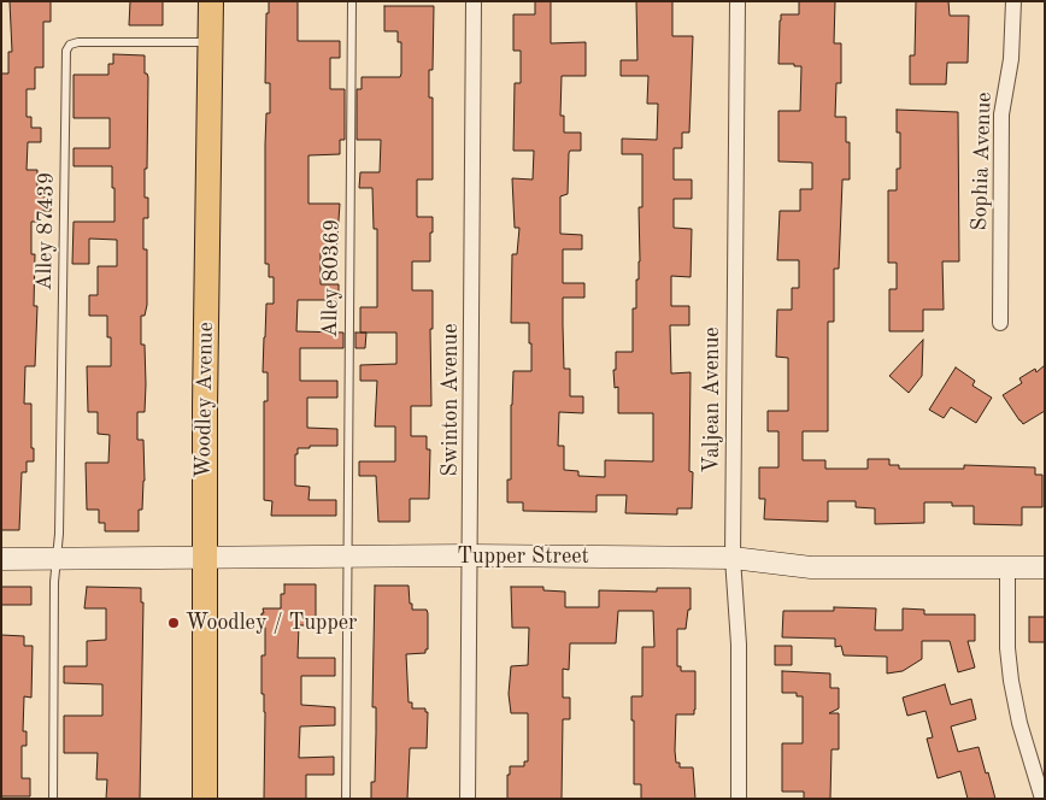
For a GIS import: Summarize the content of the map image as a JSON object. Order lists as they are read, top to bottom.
{
  "streets": {
    "main road": ["Woodley Avenue"],
    "street": [
      "Sophia Avenue",
      "Swinton Avenue",
      "Valjean Avenue",
      "Tupper Street"
    ],
    "lane": ["Alley 87439", "Alley 80369"]
  },
  "crossings": [
    ["Alley 87439", "Woodley Avenue"],
    ["Alley 87439", "Tupper Street"],
    ["Alley 80369", "Tupper Street"],
    ["Woodley Avenue", "Tupper Street"],
    ["Swinton Avenue", "Tupper Street"],
    ["Valjean Avenue", "Tupper Street"]
  ],
  "places": ["Woodley / Tupper"]
}
